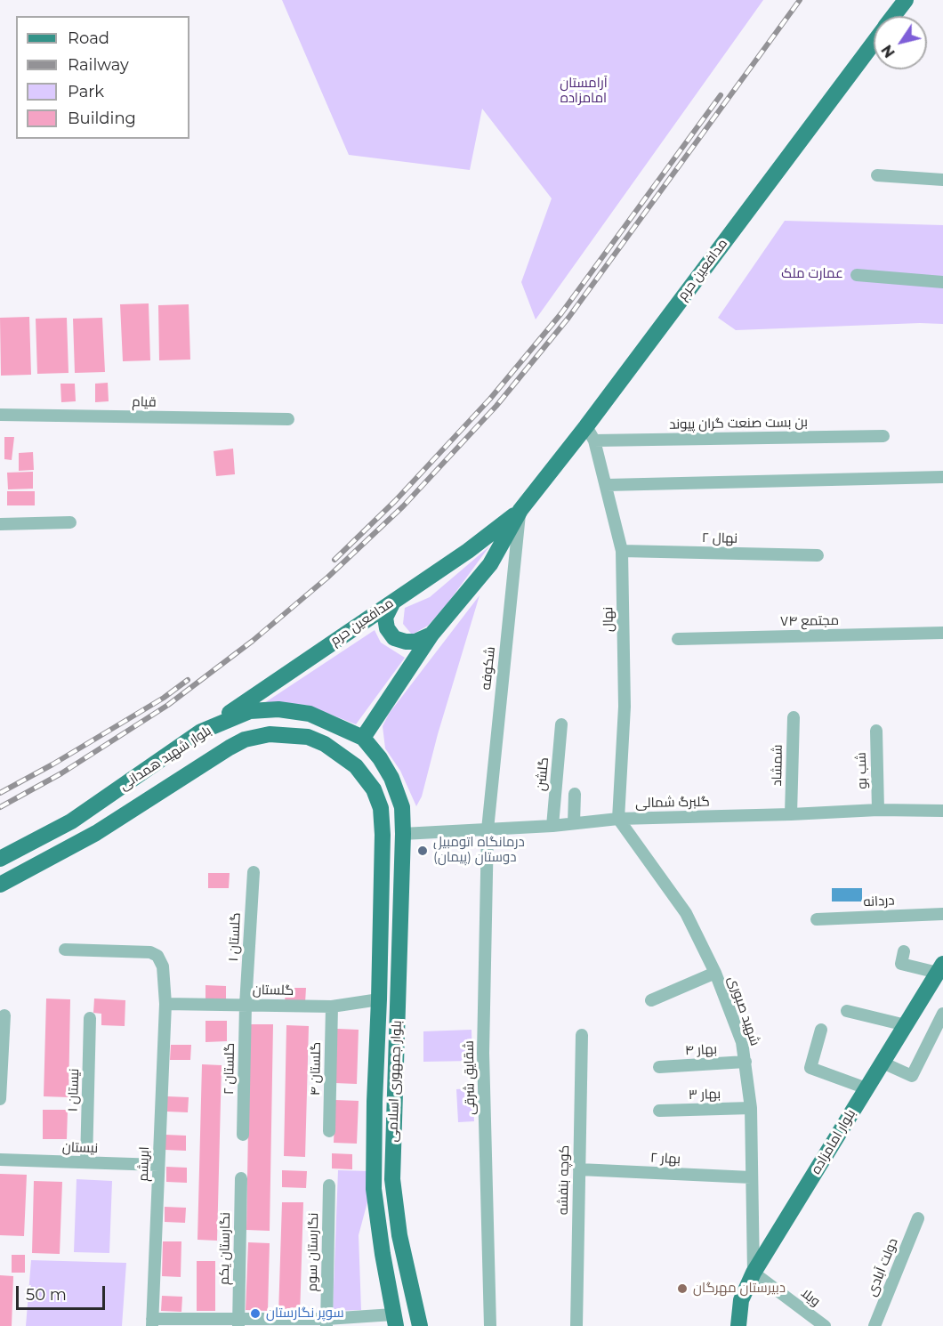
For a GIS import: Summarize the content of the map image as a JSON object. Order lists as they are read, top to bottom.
{
  "streets": {
    "main road": [
      "مدافعین حرم",
      "بلوار شهید همدانی",
      "بلوار جمهوری اسلامی",
      "بلوار امامزاده"
    ],
    "street": [
      "قیام",
      "بن بست صنعت گران پیوند",
      "نهال ۲",
      "نهال",
      "مجتمع ۷۴",
      "شکوفه",
      "شمشاد",
      "شب بو",
      "گلشن",
      "گلبرگ شمالی",
      "دردانه",
      "گلستان ۱",
      "گلستان",
      "شهید صبوری",
      "بهار ۴",
      "گلستان ۲",
      "گلستان ۴",
      "شقایق شرقی",
      "نیستان ۱",
      "بهار ۳",
      "نیستان",
      "بهار ۲",
      "ابریشم",
      "کوچه بنفشه",
      "نگارستان یکم",
      "نگارستان سوم",
      "دولت آبادی",
      "ویلا"
    ]
  },
  "crossings": [
    ["مدافعین حرم", "بن بست صنعت گران پیوند"],
    ["مدافعین حرم", "نهال"],
    ["مدافعین حرم", "شکوفه"],
    ["مدافعین حرم", "بلوار شهید همدانی"],
    ["بن بست صنعت گران پیوند", "نهال"],
    ["نهال ۲", "نهال"],
    ["نهال", "گلبرگ شمالی"],
    ["نهال", "شهید صبوری"],
    ["شکوفه", "گلبرگ شمالی"],
    ["شکوفه", "شقایق شرقی"],
    ["بلوار شهید همدانی", "گلبرگ شمالی"],
    ["بلوار شهید همدانی", "بلوار جمهوری اسلامی"],
    ["شمشاد", "گلبرگ شمالی"],
    ["شب بو", "گلبرگ شمالی"],
    ["گلشن", "گلبرگ شمالی"],
    ["گلبرگ شمالی", "شهید صبوری"],
    ["گلبرگ شمالی", "شقایق شرقی"],
    ["گلبرگ شمالی", "بلوار جمهوری اسلامی"],
    ["گلستان ۱", "گلستان"],
    ["گلستان ۱", "گلستان ۲"],
    ["گلستان", "گلستان ۲"],
    ["گلستان", "گلستان ۴"],
    ["گلستان", "بلوار جمهوری اسلامی"],
    ["گلستان", "ابریشم"],
    ["شهید صبوری", "بهار ۴"],
    ["شهید صبوری", "بهار ۳"],
    ["شهید صبوری", "بلوار امامزاده"],
    ["شهید صبوری", "بهار ۲"],
    ["شهید صبوری", "ویلا"],
    ["نیستان ۱", "نیستان"],
    ["بلوار امامزاده", "ویلا"],
    ["نیستان", "ابریشم"],
    ["بهار ۲", "کوچه بنفشه"]
  ],
  "parks": ["آرامستان امامزاده", "عمارت ملک"],
  "places": ["درمانگاه اتومبیل دوستان (پیمان)", "دبیرستان مهرگان", "سوپر نگارستان"],
  "legend": [
    "Road",
    "Railway",
    "Park",
    "Building"
  ],
  "scale_bar": "50 m",
  "north": "bottom left"
}
